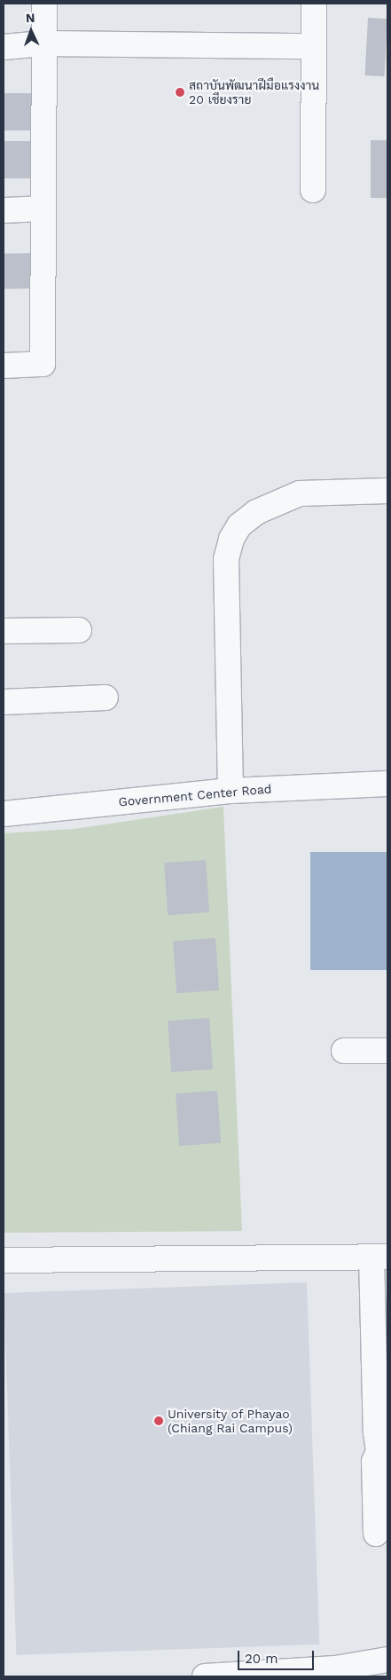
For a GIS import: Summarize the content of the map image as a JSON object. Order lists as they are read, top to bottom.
{
  "streets": {
    "street": ["Government Center Road"]
  },
  "places": ["สถาบันพัฒนาฝีมือแรงงาน 20 เชียงราย", "University of Phayao (Chiang Rai Campus)"],
  "scale_bar": "20 m",
  "north": "top"
}
